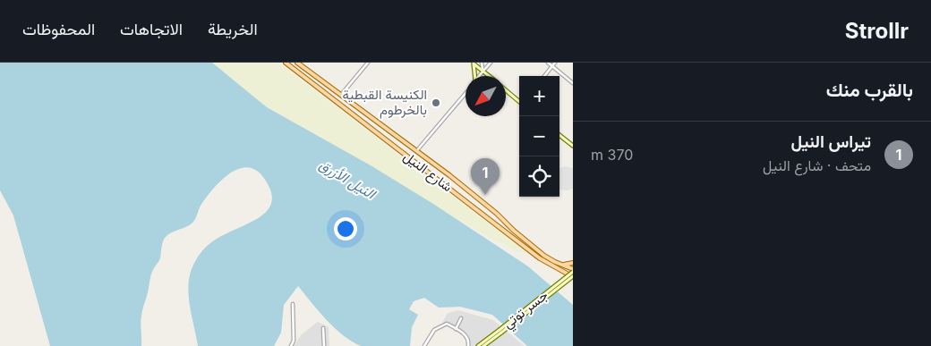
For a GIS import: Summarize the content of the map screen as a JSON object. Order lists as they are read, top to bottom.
{
  "streets": {
    "main road": ["شارع النيل"],
    "street": ["جسر توتي"]
  },
  "crossings": [
    ["شارع النيل", "جسر توتي"]
  ],
  "water": ["النيل الأزرق"],
  "places": ["الكنيسة القبطية بالخرطوم"],
  "north": "bottom left",
  "page": {
    "header": "Strollr",
    "nav": ["الخريطة", "الاتجاهات", "المحفوظات"],
    "heading": "بالقرب منك",
    "map_buttons": ["+", "−"],
    "list": [
      {
        "mark": "1",
        "name": "تيراس النيل",
        "note": "متحف · شارع النيل",
        "value": "370 m"
      }
    ],
    "pins": "1"
  }
}
